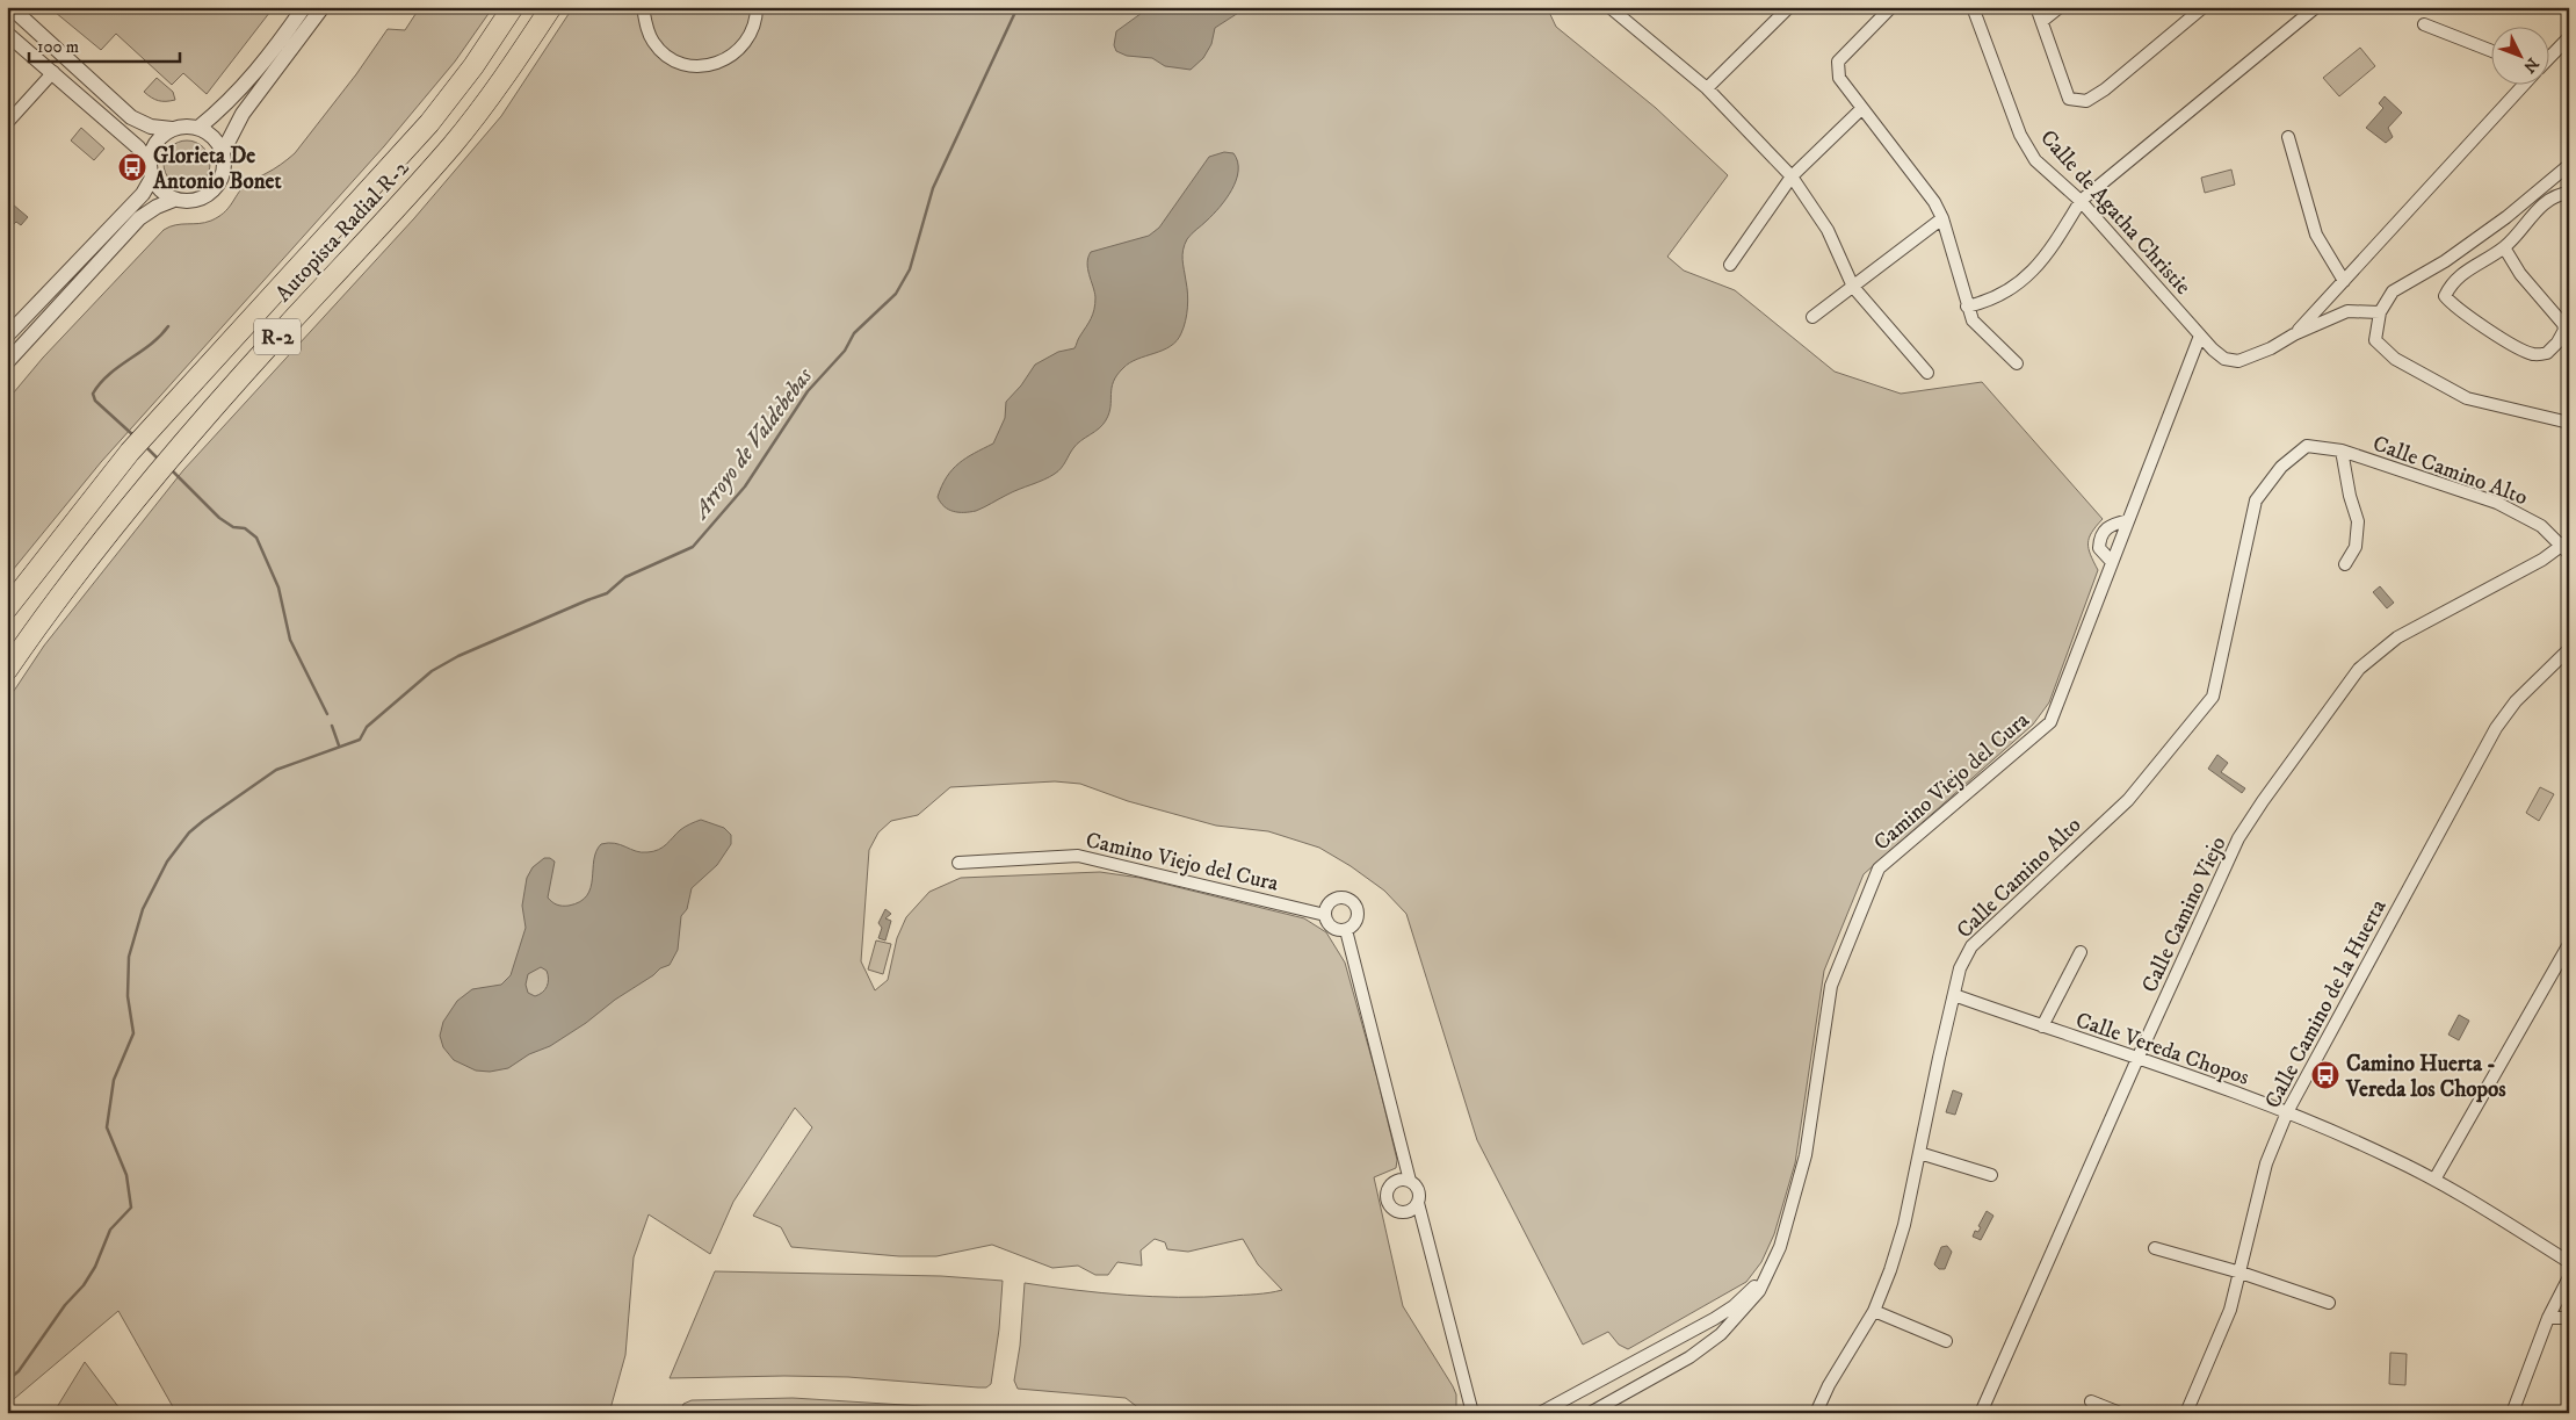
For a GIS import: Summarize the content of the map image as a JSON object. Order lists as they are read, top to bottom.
{
  "streets": {
    "highway": ["Autopista Radial R-2", "R-2"],
    "street": [
      "Calle de Agatha Christie",
      "Calle Camino Alto",
      "Camino Viejo del Cura",
      "Calle Camino Viejo",
      "Calle Camino de la Huerta",
      "Calle Vereda Chopos"
    ]
  },
  "crossings": [
    ["Calle de Agatha Christie", "Camino Viejo del Cura"],
    ["Calle Camino Alto", "Calle Camino Viejo"],
    ["Calle Camino Alto", "Calle Vereda Chopos"],
    ["Calle Camino Viejo", "Calle Vereda Chopos"],
    ["Calle Camino de la Huerta", "Calle Vereda Chopos"]
  ],
  "water": ["Arroyo de Valdebebas"],
  "places": {
    "bus stop": ["Glorieta De Antonio Bonet", "Camino Huerta - Vereda los Chopos"]
  },
  "scale_bar": "100 m",
  "north": "bottom right"
}
